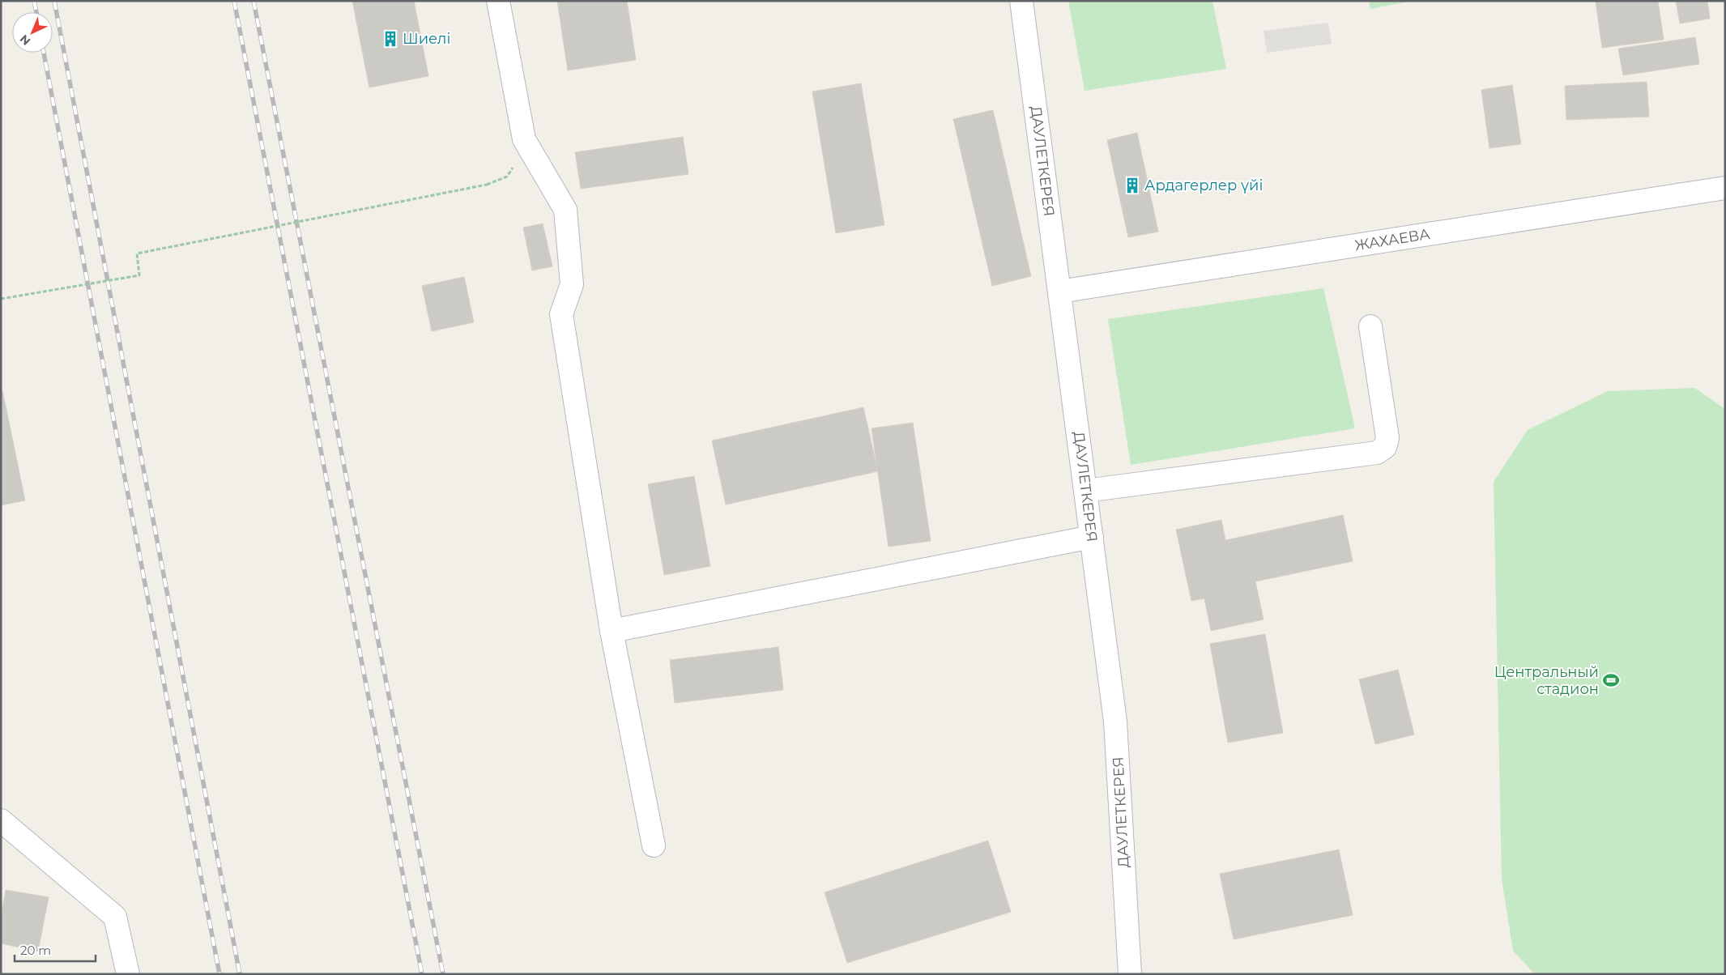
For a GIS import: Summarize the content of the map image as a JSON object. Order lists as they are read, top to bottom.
{
  "streets": {
    "street": ["ДАУЛЕТКЕРЕЯ", "ЖАХАЕВА"]
  },
  "crossings": [
    ["ДАУЛЕТКЕРЕЯ", "ЖАХАЕВА"]
  ],
  "places": {
    "building": ["Шиелі", "Ардагерлер үйі"],
    "sports": ["Центральный стадион"]
  },
  "scale_bar": "20 m",
  "north": "bottom left"
}
